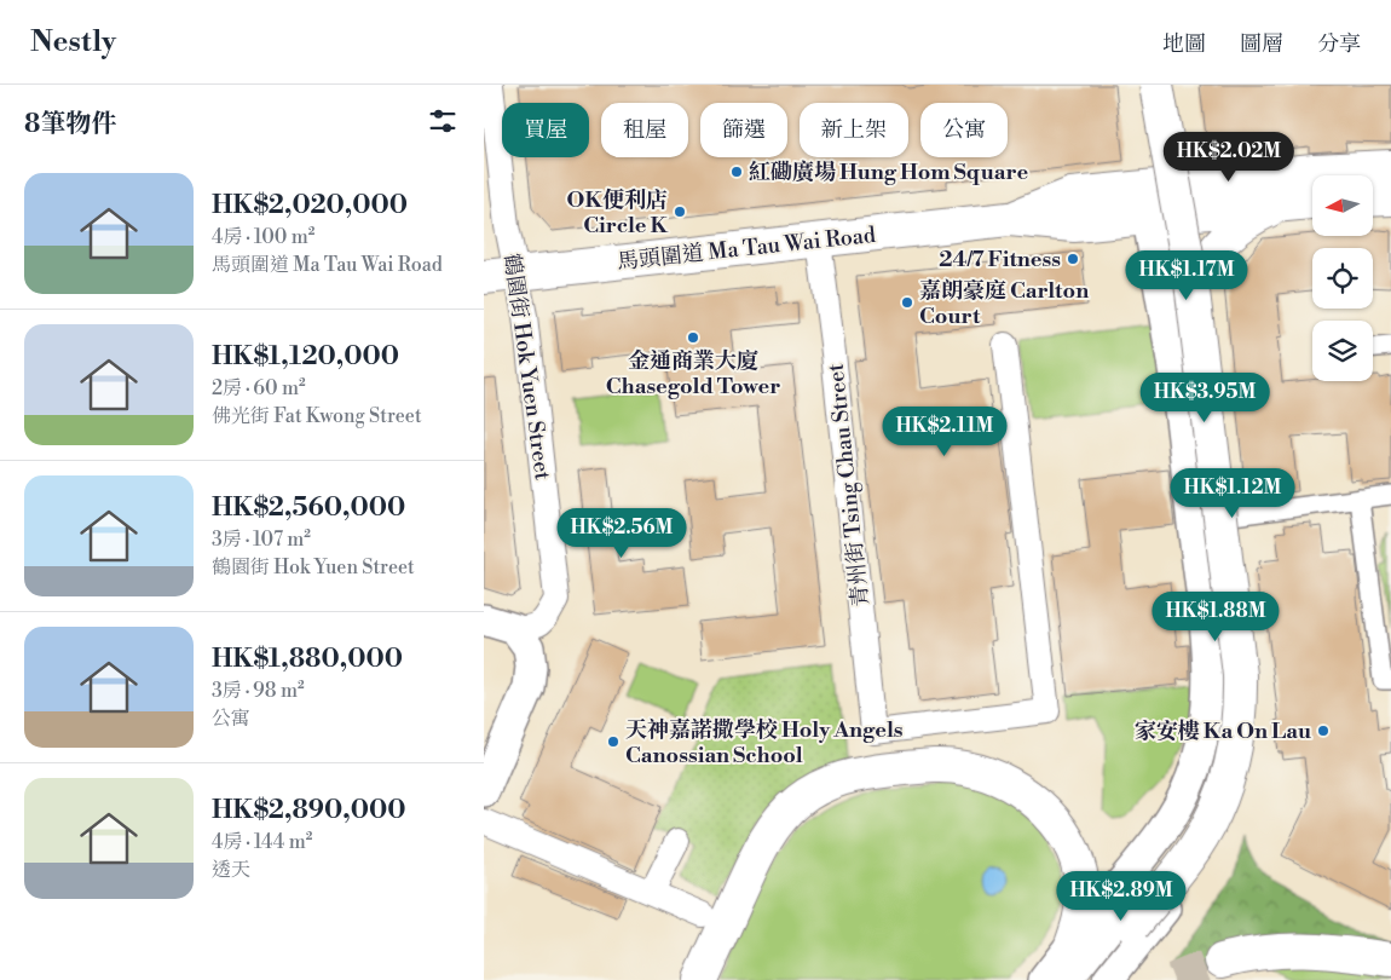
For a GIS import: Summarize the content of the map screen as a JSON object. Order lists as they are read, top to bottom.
{
  "streets": {
    "main road": ["馬頭圍道 Ma Tau Wai Road"],
    "street": ["鶴園街 Hok Yuen Street", "青州街 Tsing Chau Street"]
  },
  "crossings": [
    ["馬頭圍道 Ma Tau Wai Road", "鶴園街 Hok Yuen Street"],
    ["馬頭圍道 Ma Tau Wai Road", "青州街 Tsing Chau Street"]
  ],
  "places": [
    "紅磡廣場 Hung Hom Square",
    "OK便利店 Circle K",
    "24/7 Fitness",
    "嘉朗豪庭 Carlton Court",
    "金通商業大廈 Chasegold Tower",
    "家安樓 Ka On Lau",
    "天神嘉諾撒學校 Holy Angels Canossian School"
  ],
  "north": "left",
  "page": {
    "header": "Nestly",
    "nav": ["地圖", "圖層", "分享"],
    "heading": "8筆物件",
    "chip": [
      "買屋",
      "租屋",
      "篩選",
      "新上架",
      "公寓"
    ],
    "price": [
      "HK$2.02M",
      "HK$1.17M",
      "HK$3.95M",
      "HK$2.11M",
      "HK$1.12M",
      "HK$2.56M",
      "HK$1.88M",
      "HK$2.89M"
    ],
    "list": [
      {
        "name": "HK$2,020,000",
        "note": "4房 · 100 m² · 馬頭圍道 Ma Tau Wai Road"
      },
      {
        "name": "HK$1,120,000",
        "note": "2房 · 60 m² · 佛光街 Fat Kwong Street"
      },
      {
        "name": "HK$2,560,000",
        "note": "3房 · 107 m² · 鶴園街 Hok Yuen Street"
      },
      {
        "name": "HK$1,880,000",
        "note": "3房 · 98 m² · 公寓"
      },
      {
        "name": "HK$2,890,000",
        "note": "4房 · 144 m² · 透天"
      }
    ]
  }
}
